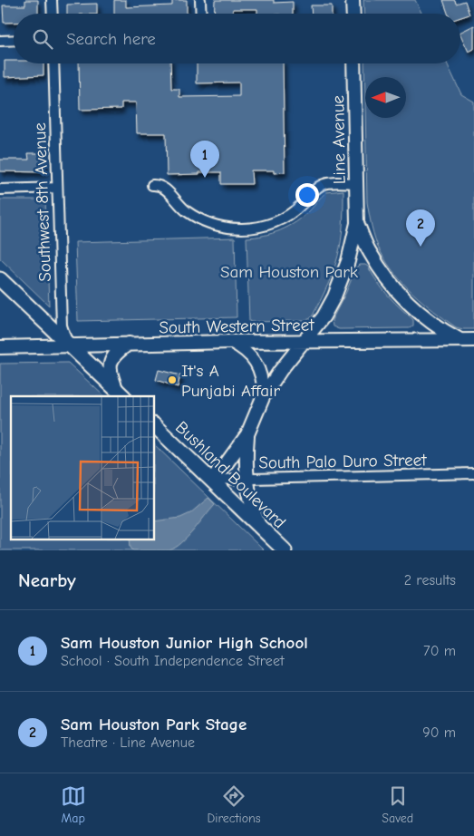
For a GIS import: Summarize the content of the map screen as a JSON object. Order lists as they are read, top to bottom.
{
  "streets": {
    "main road": ["Line Avenue", "South Western Street", "Bushland Boulevard"],
    "street": ["Southwest 8th Avenue", "South Palo Duro Street"]
  },
  "crossings": [
    ["Line Avenue", "South Western Street"],
    ["Southwest 8th Avenue", "South Western Street"],
    ["South Palo Duro Street", "Bushland Boulevard"]
  ],
  "parks": ["Sam Houston Park"],
  "places": ["It's A Punjabi Affair"],
  "north": "left",
  "page": {
    "search": "Search here",
    "pins": ["1", "2"],
    "heading": ["Nearby", "2 results"],
    "list": [
      {
        "mark": "1",
        "name": "Sam Houston Junior High School",
        "note": "School · South Independence Street",
        "value": "70 m"
      },
      {
        "mark": "2",
        "name": "Sam Houston Park Stage",
        "note": "Theatre · Line Avenue",
        "value": "90 m"
      }
    ],
    "nav": ["Map", "Directions", "Saved"]
  }
}
